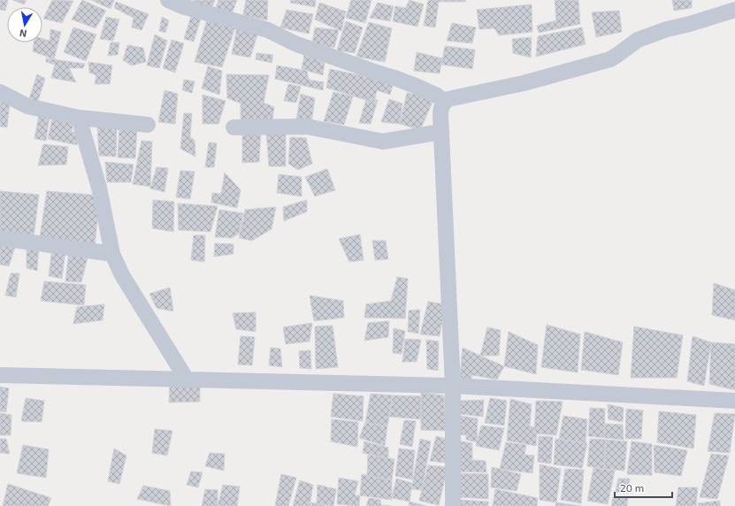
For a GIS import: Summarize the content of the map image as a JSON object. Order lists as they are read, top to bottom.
{
  "scale_bar": "20 m",
  "north": "bottom"
}
